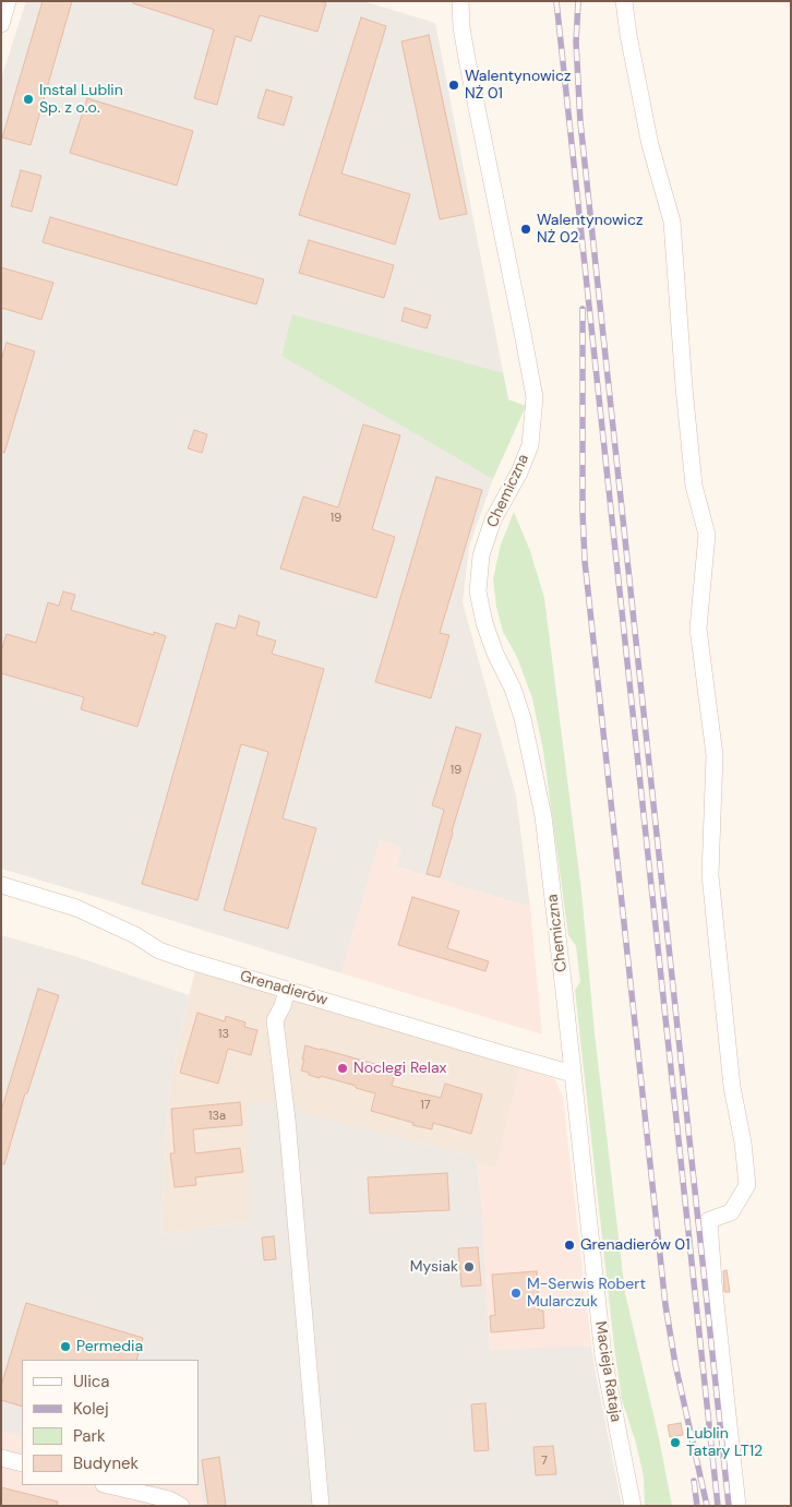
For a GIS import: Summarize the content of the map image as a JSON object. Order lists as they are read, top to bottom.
{
  "streets": {
    "street": ["Chemiczna", "Grenadierów", "Macieja Rataja"]
  },
  "crossings": [
    ["Chemiczna", "Grenadierów"],
    ["Chemiczna", "Macieja Rataja"],
    ["Grenadierów", "Macieja Rataja"]
  ],
  "places": [
    "Walentynowicz NŻ 01",
    "Instal Lublin Sp. z o.o.",
    "Walentynowicz NŻ 02",
    "Noclegi Relax",
    "Grenadierów 01",
    "Mysiak",
    "M-Serwis Robert Mularczuk",
    "Permedia",
    "Lublin Tatary LT12"
  ],
  "house_numbers": [
    "19",
    "19",
    "13",
    "17",
    "13a",
    "7"
  ],
  "legend": [
    "Ulica",
    "Kolej",
    "Park",
    "Budynek"
  ]
}
